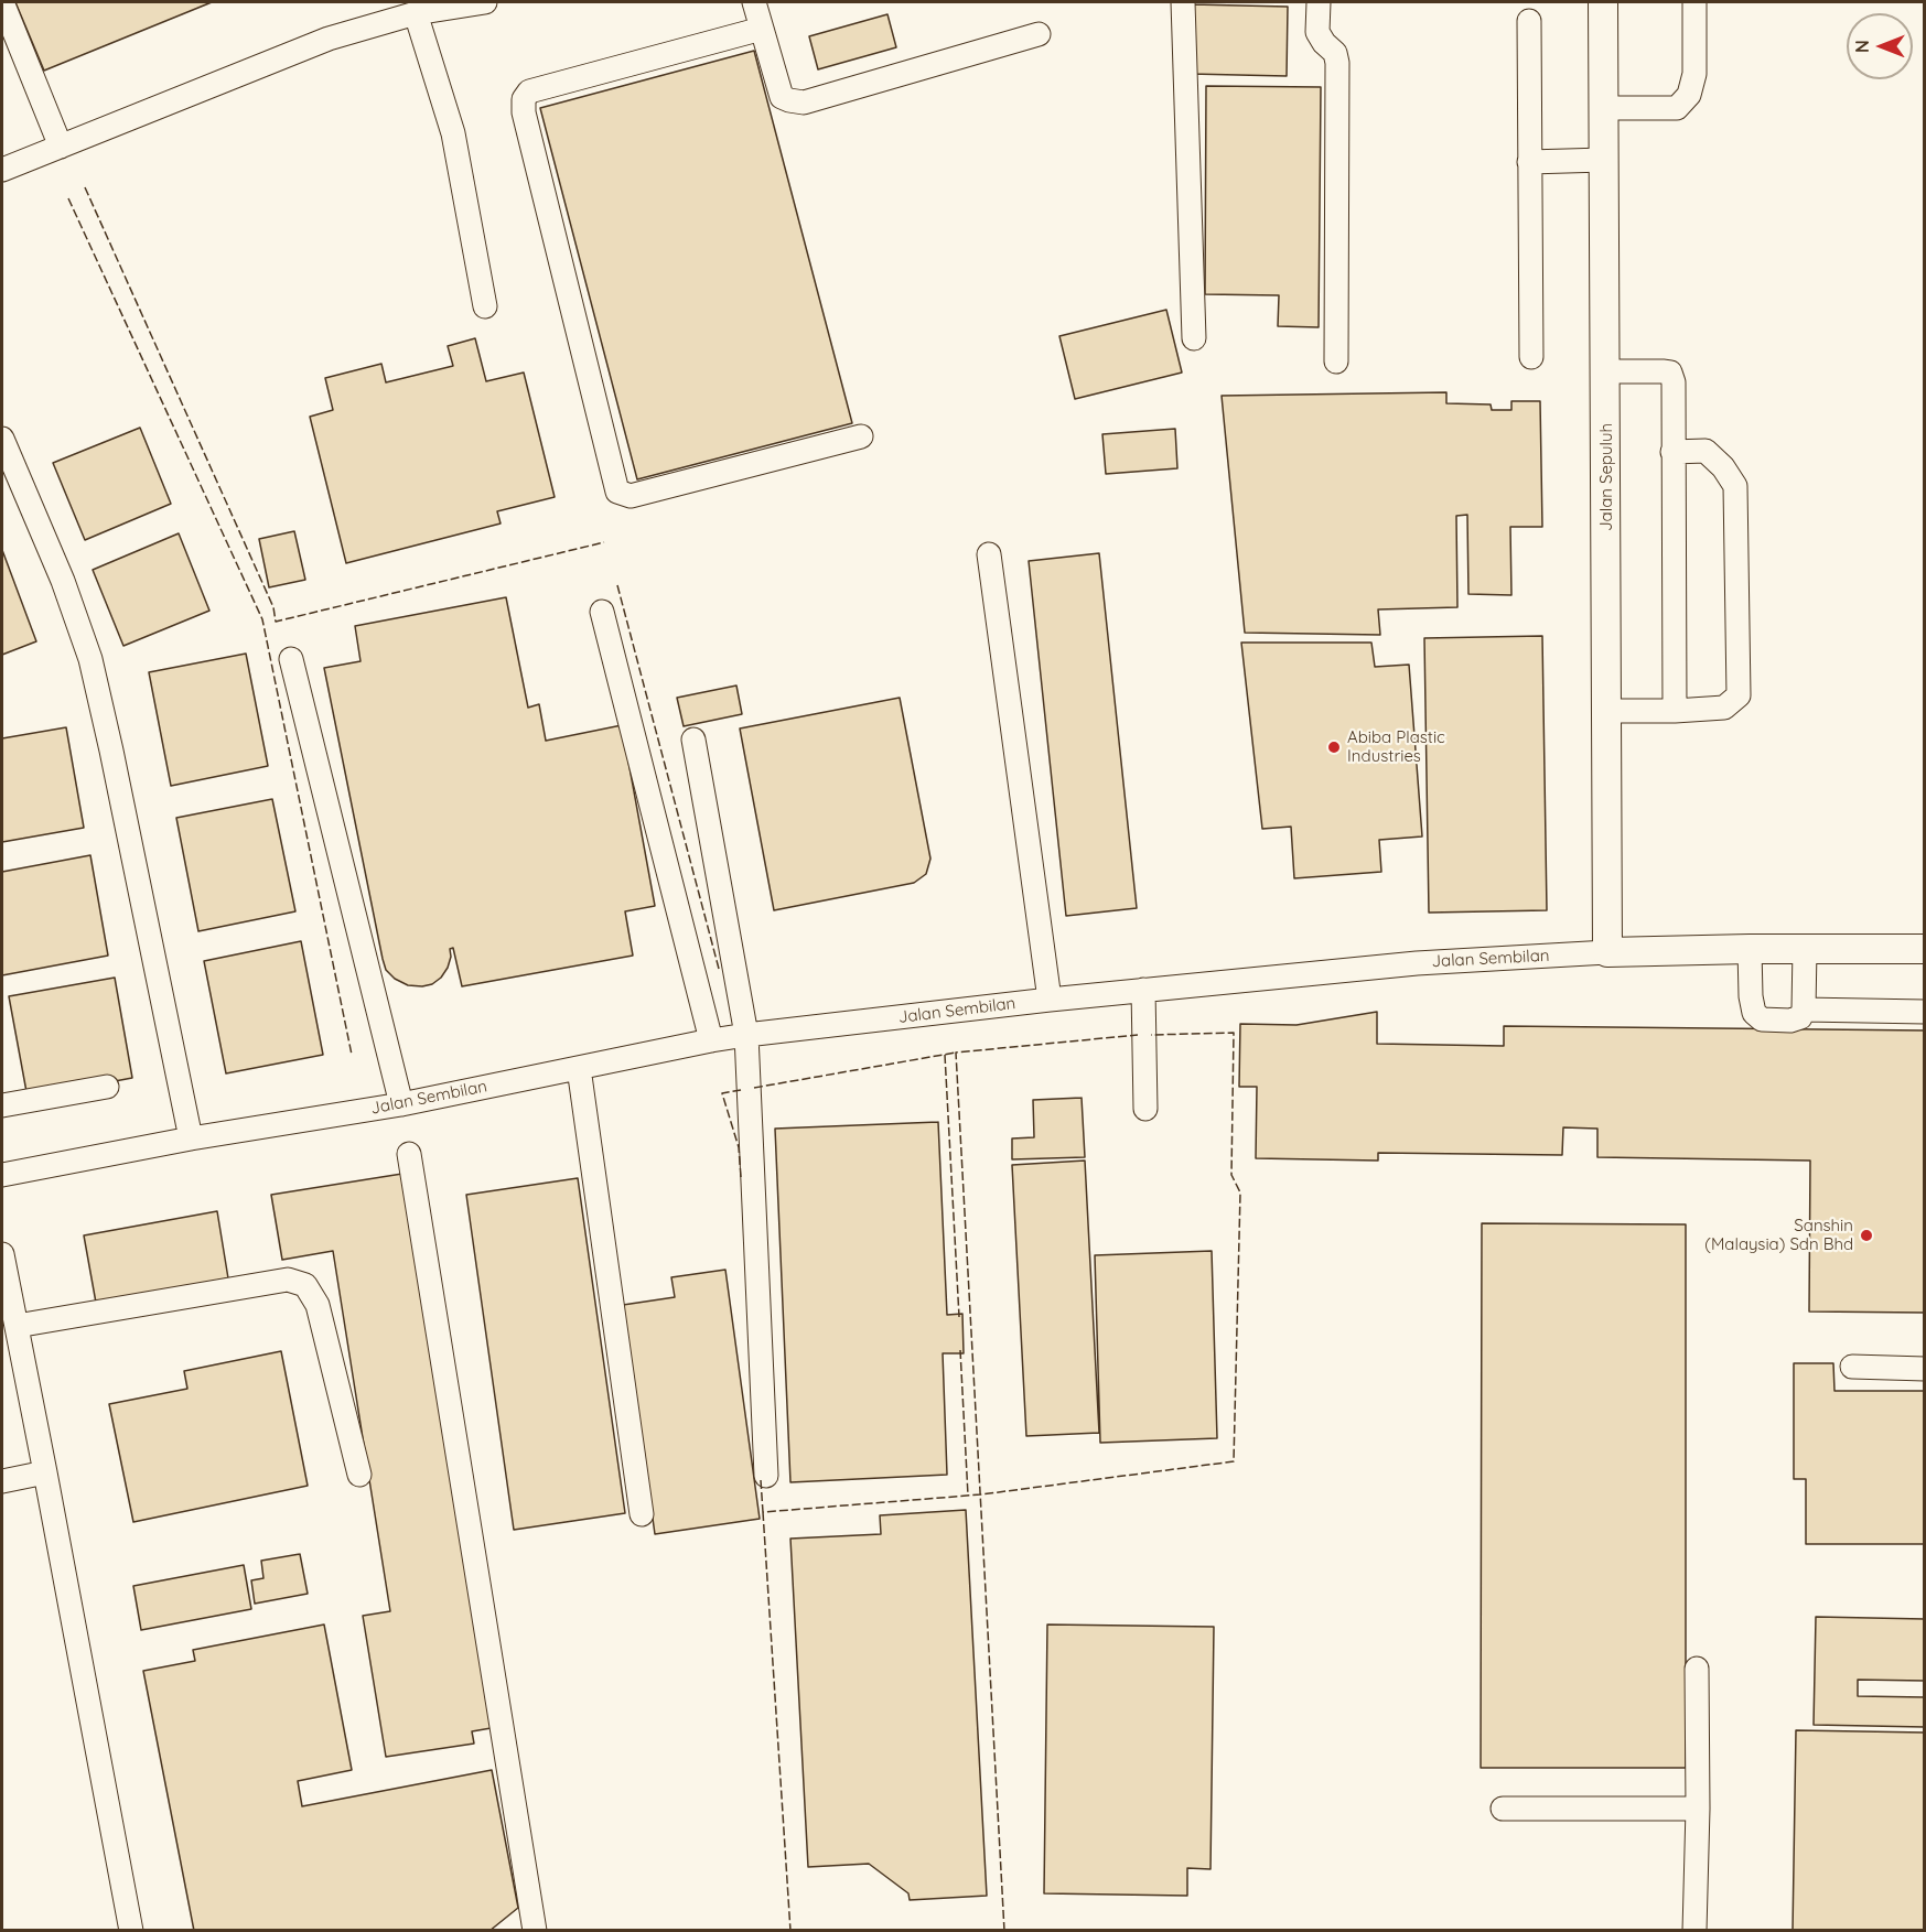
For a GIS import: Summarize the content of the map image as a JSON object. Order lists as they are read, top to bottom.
{
  "streets": {
    "main road": ["Jalan Sepuluh", "Jalan Sembilan"]
  },
  "crossings": [
    ["Jalan Sepuluh", "Jalan Sembilan"]
  ],
  "places": ["Abiba Plastic Industries", "Sanshin (Malaysia) Sdn Bhd"],
  "north": "left"
}
